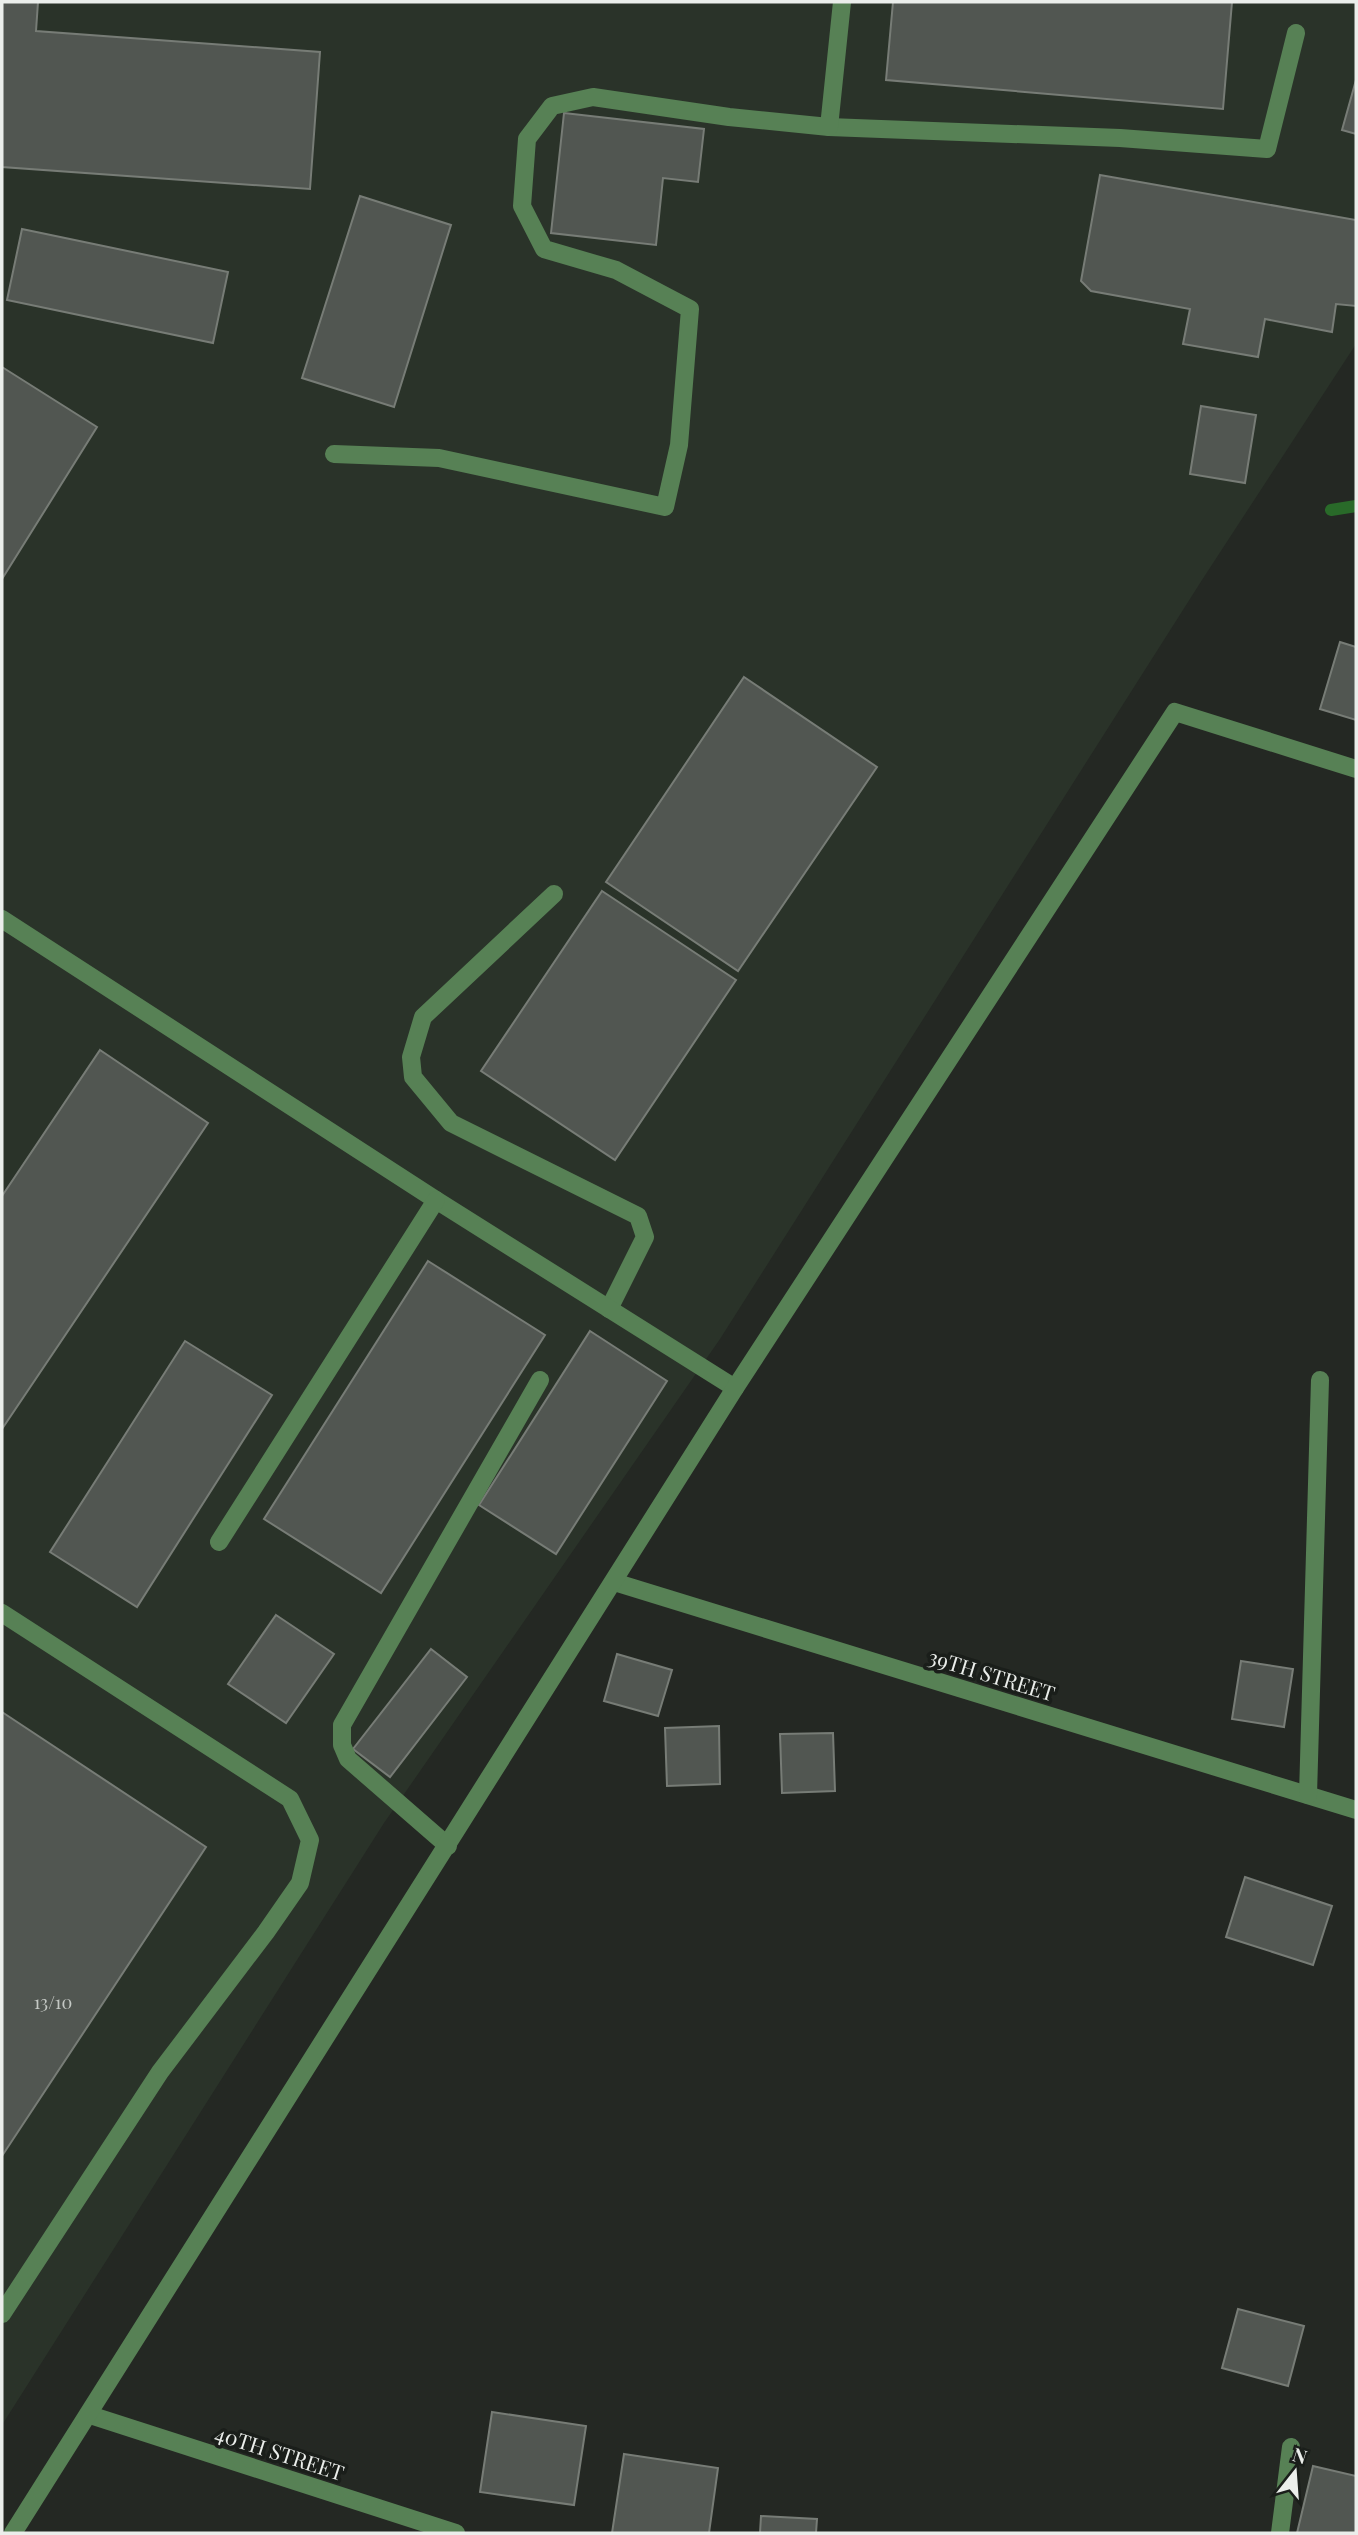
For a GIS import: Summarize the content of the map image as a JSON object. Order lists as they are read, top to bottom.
{
  "streets": {
    "street": ["39TH STREET", "40TH STREET"]
  },
  "house_numbers": ["13/10"],
  "north": "top"
}
